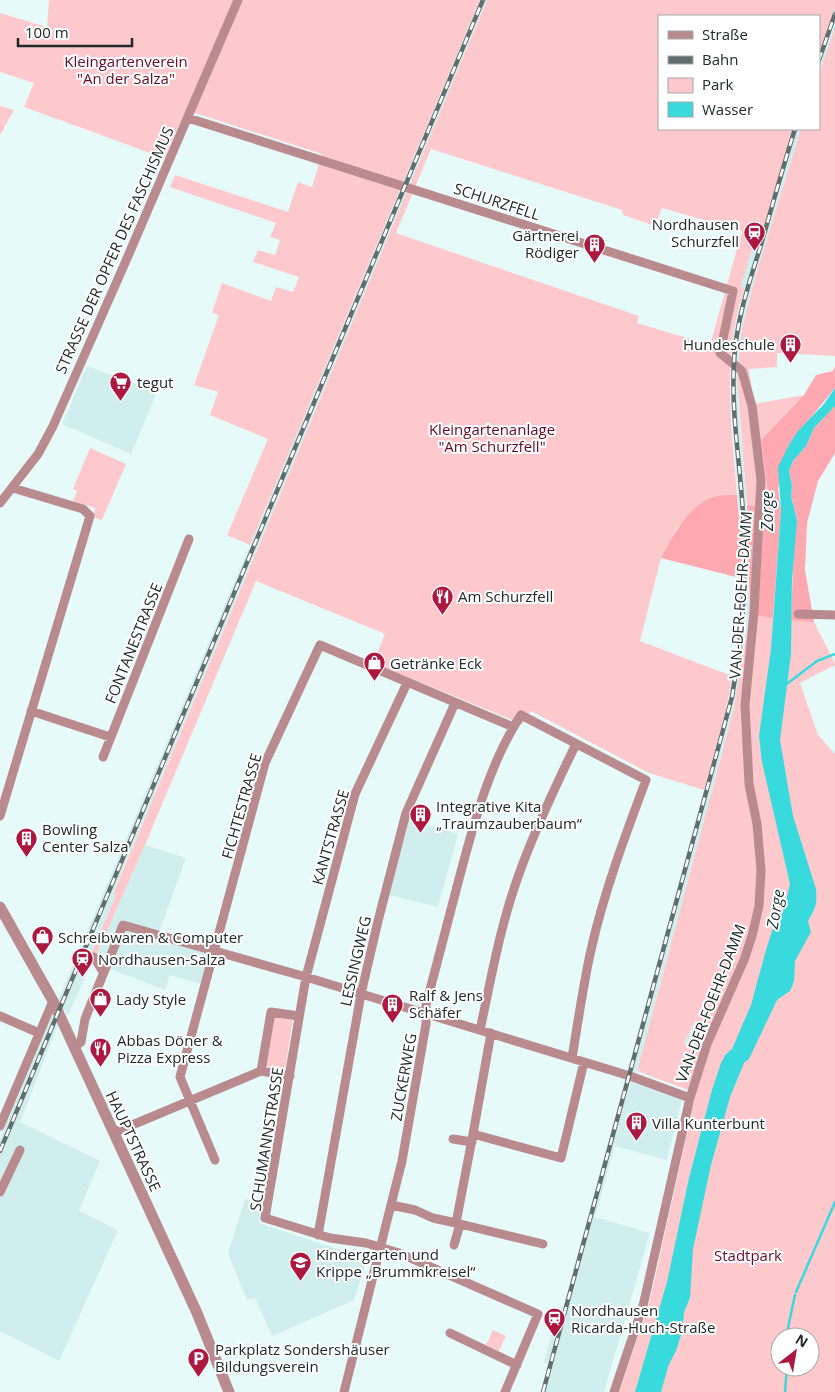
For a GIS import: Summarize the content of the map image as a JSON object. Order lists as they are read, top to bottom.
{
  "streets": {
    "street": [
      "SCHURZFELL",
      "STRASSE DER OPFER DES FASCHISMUS",
      "VAN-DER-FOEHR-DAMM",
      "FONTANESTRASSE",
      "FICHTESTRASSE",
      "KANTSTRASSE",
      "LESSINGWEG",
      "ZUCKERWEG",
      "SCHUMANNSTRASSE",
      "HAUPTSTRASSE"
    ]
  },
  "crossings": [
    ["SCHURZFELL", "STRASSE DER OPFER DES FASCHISMUS"],
    ["SCHURZFELL", "VAN-DER-FOEHR-DAMM"],
    ["FICHTESTRASSE", "KANTSTRASSE"],
    ["KANTSTRASSE", "SCHUMANNSTRASSE"],
    ["LESSINGWEG", "SCHUMANNSTRASSE"],
    ["ZUCKERWEG", "SCHUMANNSTRASSE"]
  ],
  "water": ["Zorge"],
  "parks": ["Kleingartenverein \"An der Salza\"", "Kleingartenanlage \"Am Schurzfell\"", "Stadtpark"],
  "places": {
    "station": ["Nordhausen Schurzfell", "Nordhausen-Salza", "Nordhausen Ricarda-Huch-Straße"],
    "building": [
      "Gärtnerei Rödiger",
      "Hundeschule",
      "Integrative Kita „Traumzauberbaum“",
      "Bowling Center Salza",
      "Ralf & Jens Schäfer",
      "Villa Kunterbunt"
    ],
    "supermarket": ["tegut"],
    "restaurant": ["Am Schurzfell", "Abbas Döner & Pizza Express"],
    "shop": ["Getränke Eck", "Schreibwaren & Computer", "Lady Style"],
    "school or university": ["Kindergarten und Krippe „Brummkreisel“"],
    "parking": ["Parkplatz Sondershäuser Bildungsverein"]
  },
  "legend": [
    "Straße",
    "Bahn",
    "Park",
    "Wasser"
  ],
  "scale_bar": "100 m",
  "north": "top right"
}
